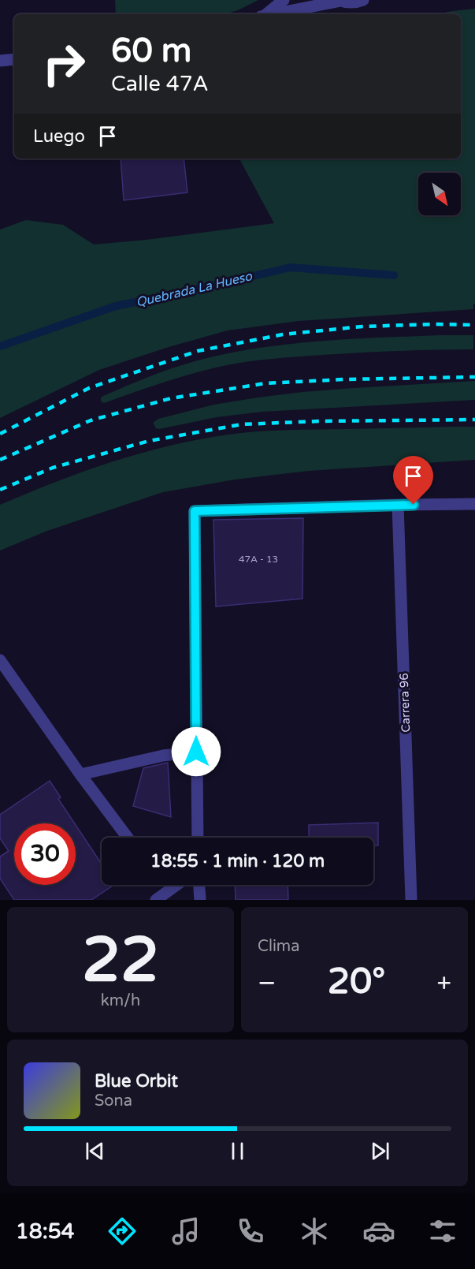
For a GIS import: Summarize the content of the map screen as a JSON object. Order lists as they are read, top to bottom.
{
  "streets": {
    "street": ["Carrera 96"]
  },
  "water": ["Quebrada La Hueso"],
  "house_numbers": ["47A - 13"],
  "north": "bottom right",
  "page": {
    "turn": ["60 m", "Calle 47A"],
    "then": "Luego",
    "limit": "30",
    "trip": "18:55 · 1 min · 120 m",
    "tile": [
      ["22", "km/h"],
      "Clima"
    ],
    "heat": ["−", "20°", "+"],
    "song": ["Blue Orbit", "Sona"],
    "tabs": "18:54"
  }
}
